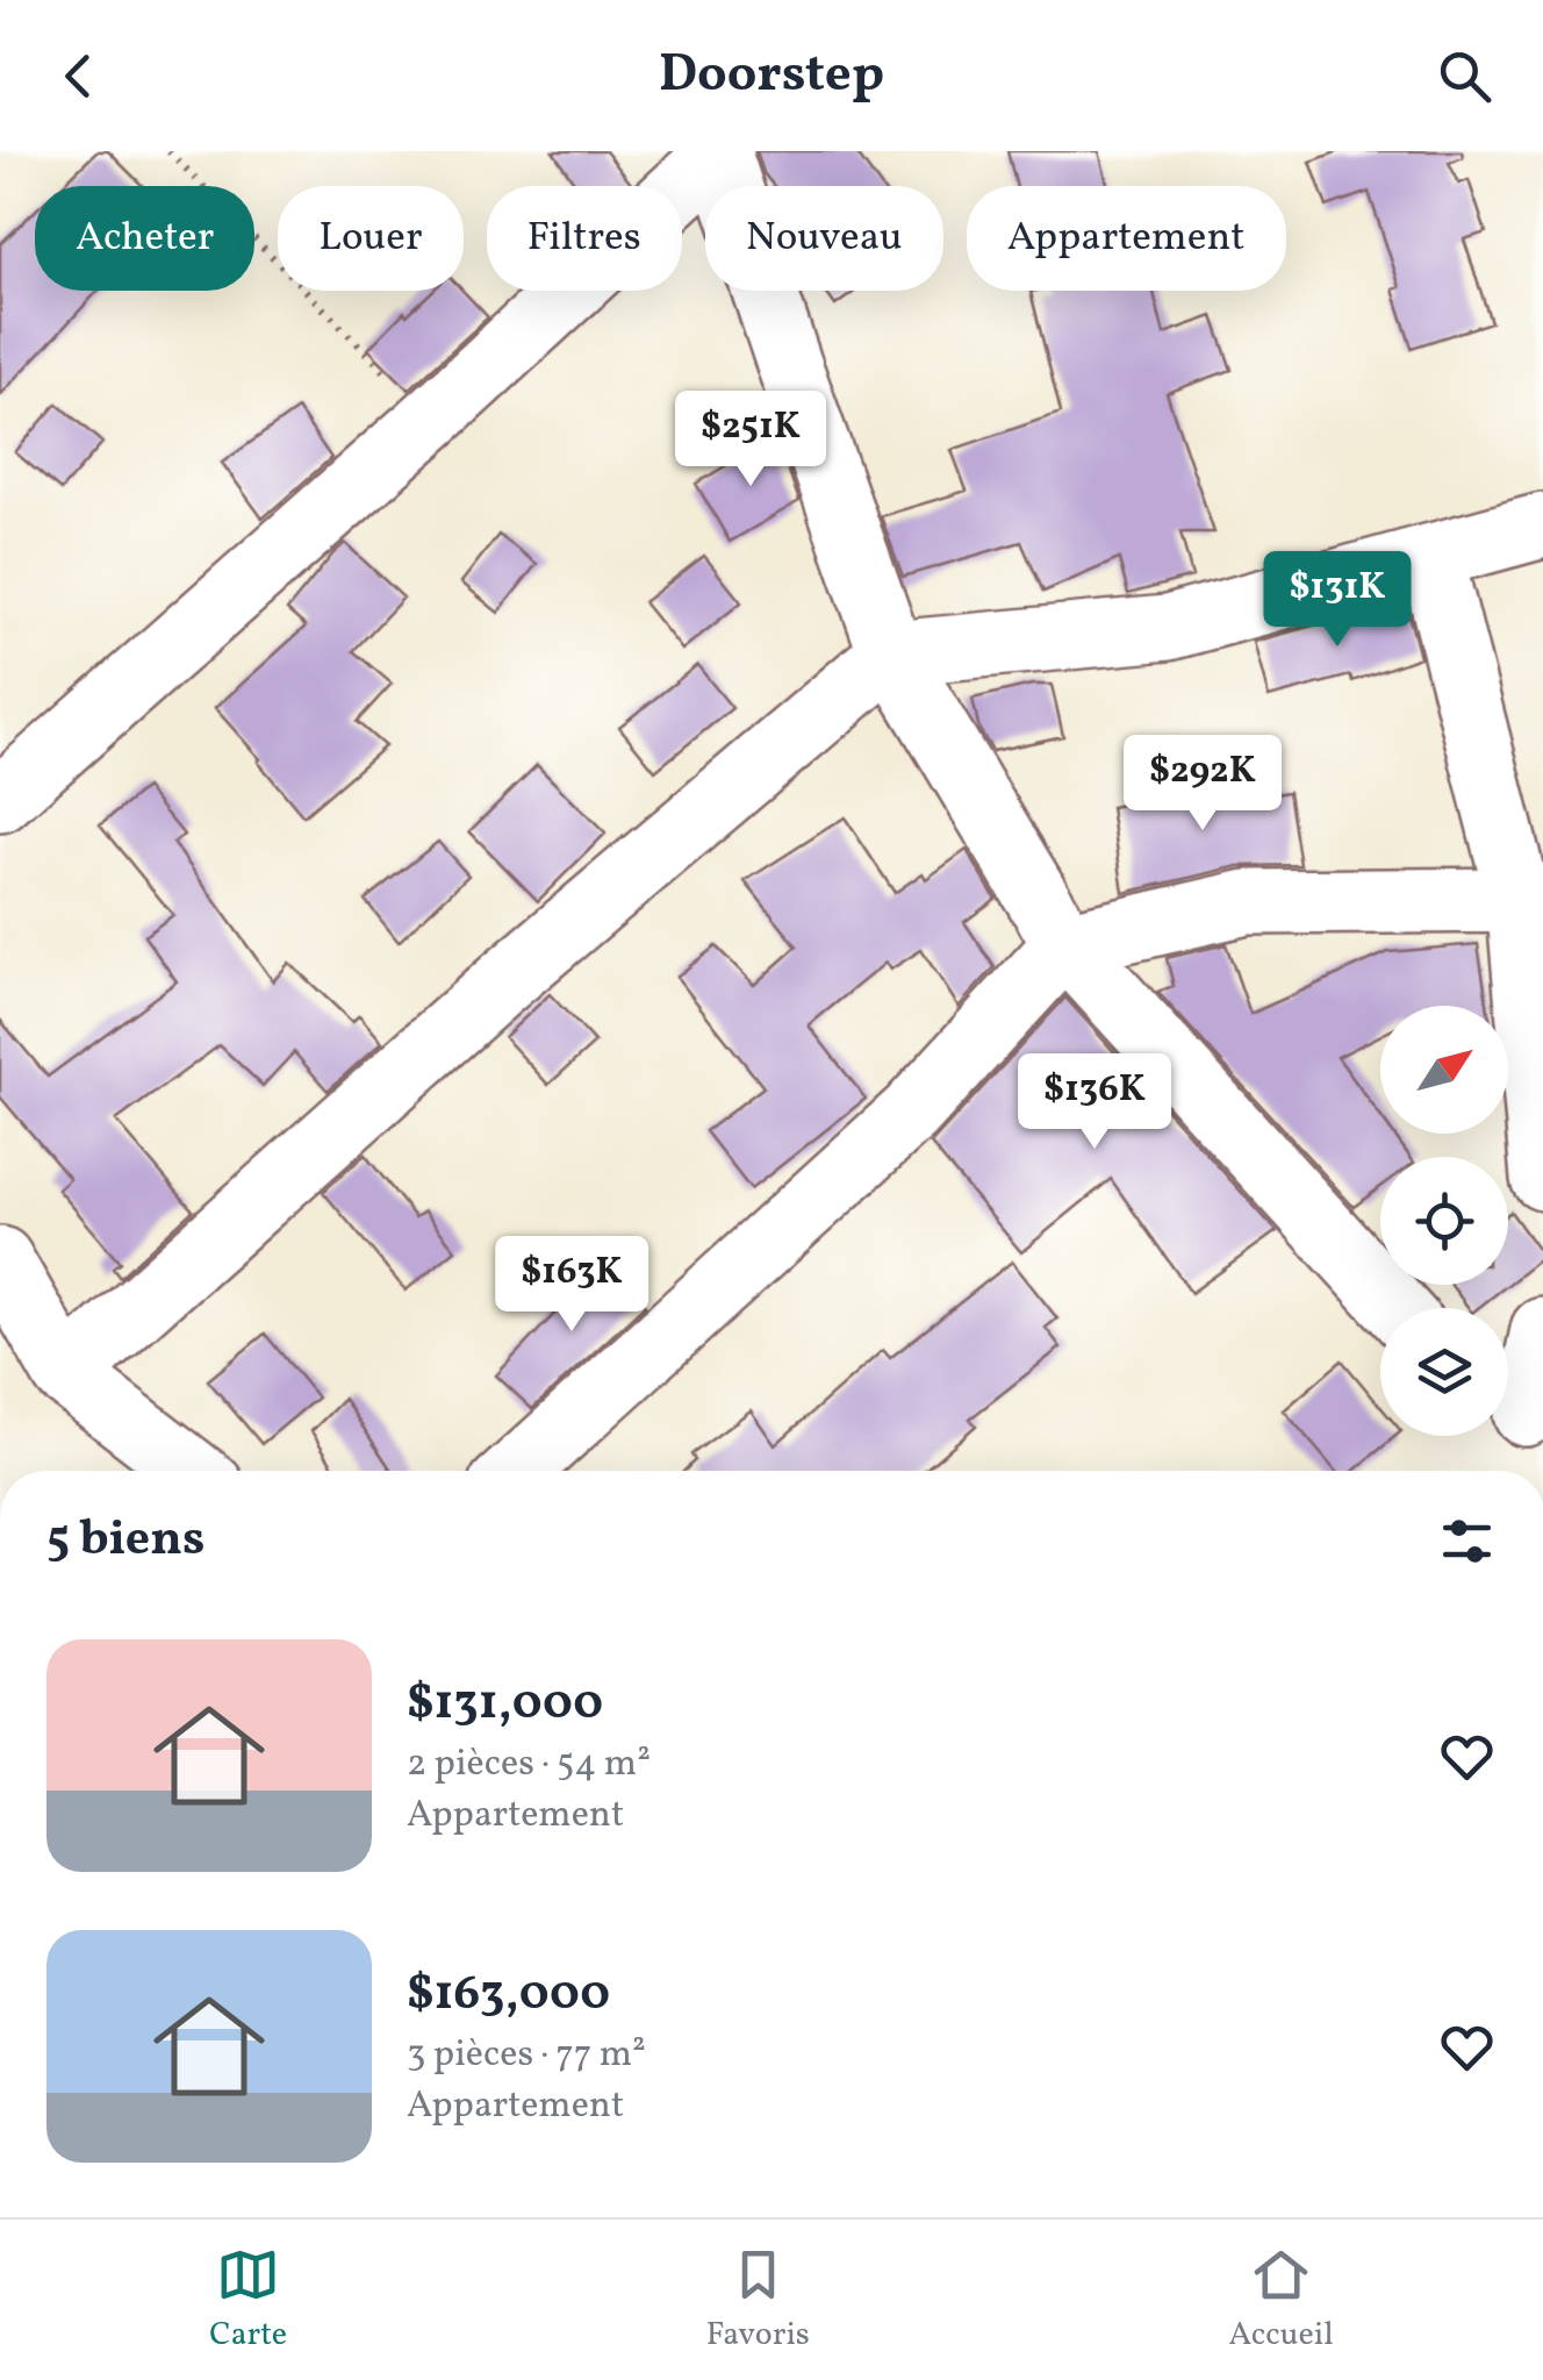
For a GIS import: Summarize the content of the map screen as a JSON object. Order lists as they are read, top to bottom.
{
  "north": "top right",
  "page": {
    "header": "Doorstep",
    "chip": [
      "Acheter",
      "Louer",
      "Filtres",
      "Nouveau",
      "Appartement"
    ],
    "price": [
      "$251K",
      "$131K",
      "$292K",
      "$136K",
      "$163K"
    ],
    "heading": "5 biens",
    "list": [
      {
        "name": "$131,000",
        "note": "2 pièces · 54 m² · Appartement"
      },
      {
        "name": "$163,000",
        "note": "3 pièces · 77 m² · Appartement"
      }
    ],
    "tabs": ["Carte", "Favoris", "Accueil"]
  }
}
